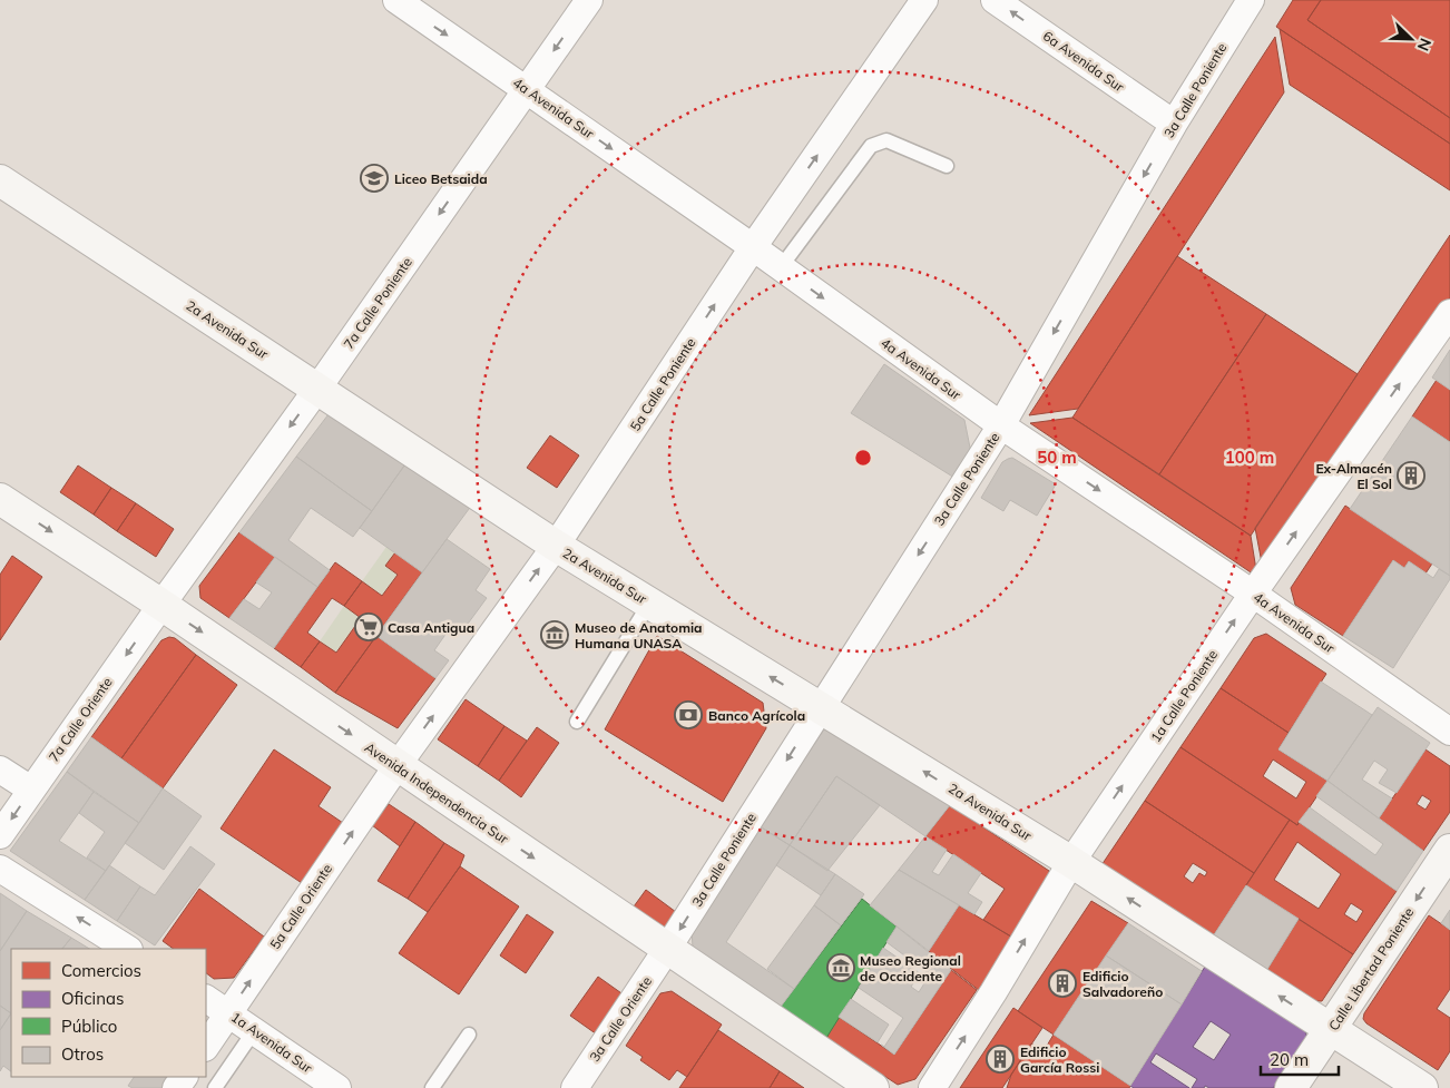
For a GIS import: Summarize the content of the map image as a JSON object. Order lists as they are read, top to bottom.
{
  "streets": {
    "main road": ["2a Avenida Sur", "Avenida Independencia Sur", "Calle Libertad Poniente"],
    "street": [
      "6a Avenida Sur",
      "3a Calle Poniente",
      "4a Avenida Sur",
      "7a Calle Poniente",
      "5a Calle Poniente",
      "1a Calle Poniente",
      "7a Calle Oriente",
      "5a Calle Oriente",
      "3a Calle Oriente",
      "1a Avenida Sur"
    ]
  },
  "crossings": [
    ["6a Avenida Sur", "3a Calle Poniente"],
    ["3a Calle Poniente", "4a Avenida Sur"],
    ["3a Calle Poniente", "2a Avenida Sur"],
    ["3a Calle Poniente", "Avenida Independencia Sur"],
    ["3a Calle Poniente", "3a Calle Oriente"],
    ["4a Avenida Sur", "7a Calle Poniente"],
    ["4a Avenida Sur", "5a Calle Poniente"],
    ["4a Avenida Sur", "1a Calle Poniente"],
    ["7a Calle Poniente", "2a Avenida Sur"],
    ["7a Calle Poniente", "7a Calle Oriente"],
    ["7a Calle Poniente", "Avenida Independencia Sur"],
    ["2a Avenida Sur", "5a Calle Poniente"],
    ["2a Avenida Sur", "1a Calle Poniente"],
    ["2a Avenida Sur", "Calle Libertad Poniente"],
    ["5a Calle Poniente", "Avenida Independencia Sur"],
    ["5a Calle Poniente", "5a Calle Oriente"],
    ["7a Calle Oriente", "Avenida Independencia Sur"],
    ["Avenida Independencia Sur", "5a Calle Oriente"],
    ["Avenida Independencia Sur", "3a Calle Oriente"],
    ["5a Calle Oriente", "1a Avenida Sur"]
  ],
  "one_way": [
    "6a Avenida Sur",
    "3a Calle Poniente",
    "4a Avenida Sur",
    "7a Calle Poniente",
    "2a Avenida Sur",
    "5a Calle Poniente",
    "1a Calle Poniente",
    "7a Calle Oriente",
    "Avenida Independencia Sur",
    "5a Calle Oriente",
    "Calle Libertad Poniente"
  ],
  "places": {
    "school or university": ["Liceo Betsaida"],
    "building": ["Ex-Almacén El Sol", "Edificio Salvadoreño", "Edificio García Rossi"],
    "supermarket": ["Casa Antigua"],
    "museum": ["Museo de Anatomia Humana UNASA", "Museo Regional de Occidente"],
    "bank": ["Banco Agrícola"]
  },
  "legend": [
    "Comercios",
    "Oficinas",
    "Público",
    "Otros"
  ],
  "scale_bar": "20 m",
  "north": "bottom right",
  "rings": ["50 m", "100 m"]
}
